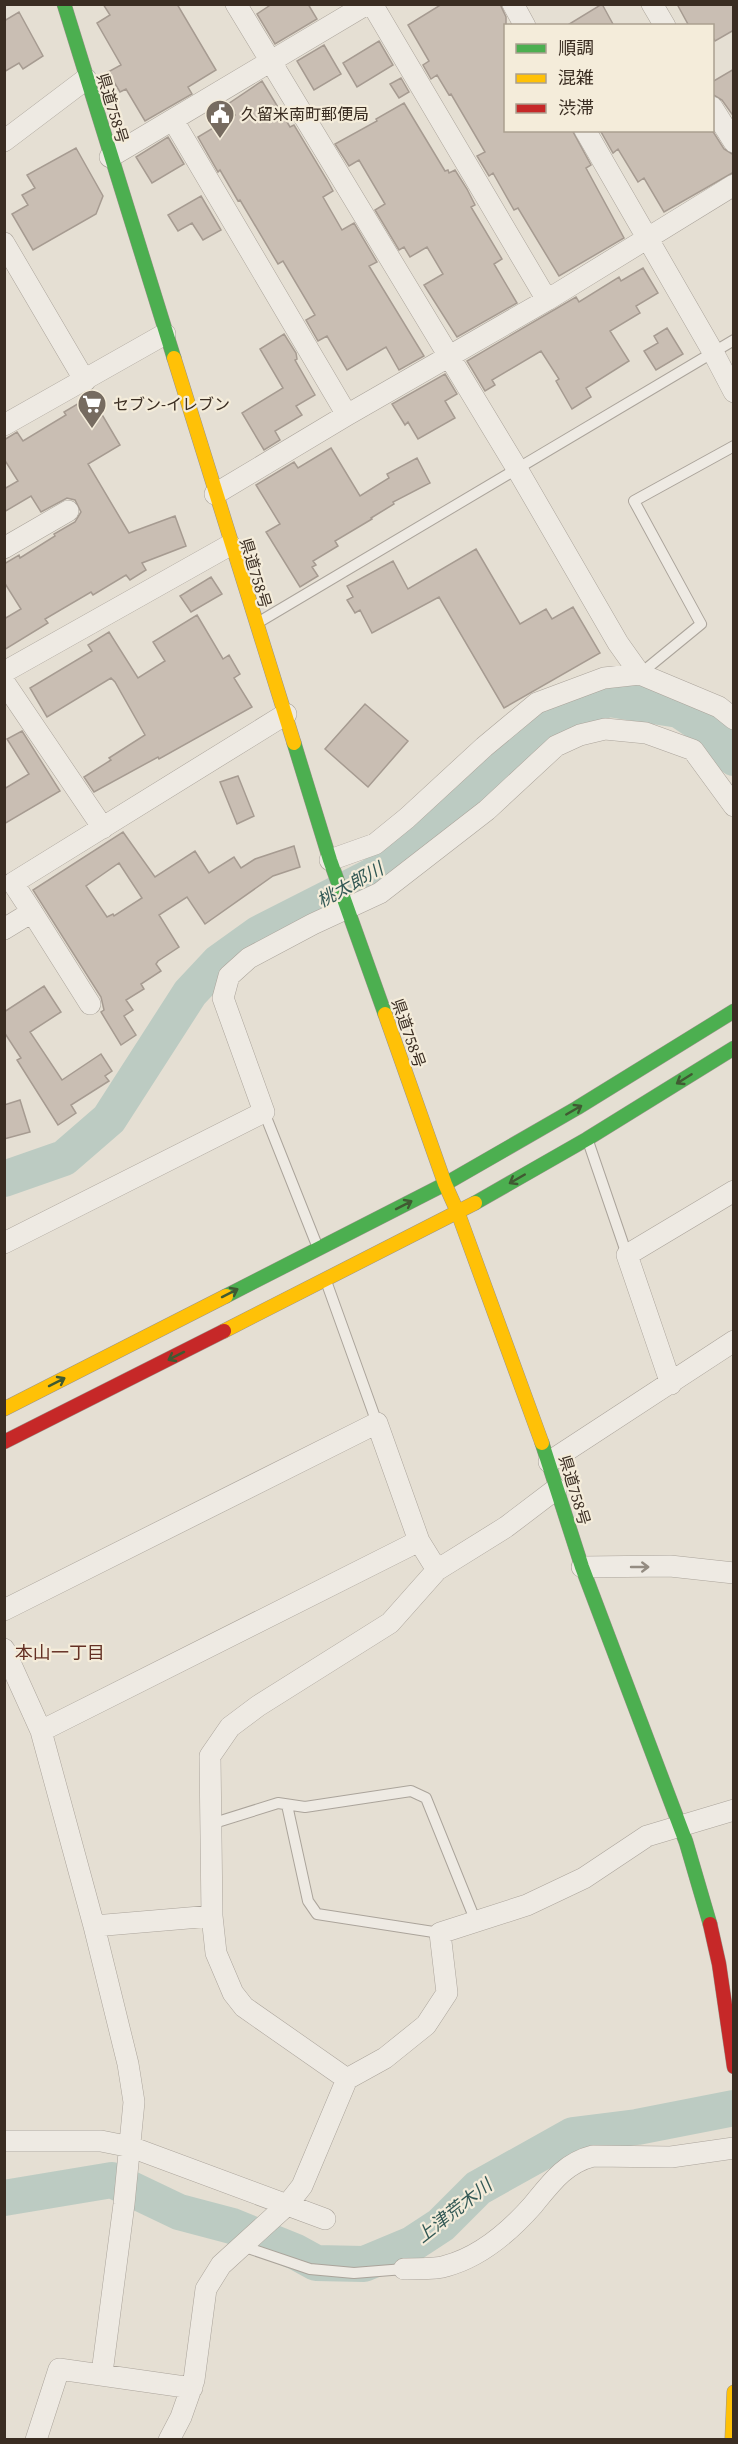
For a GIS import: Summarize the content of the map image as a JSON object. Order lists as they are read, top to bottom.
{
  "streets": {
    "main road": ["県道758号"]
  },
  "districts": ["本山一丁目"],
  "water": ["桃太郎川", "上津荒木川"],
  "places": {
    "public building": ["久留米南町郵便局"],
    "supermarket": ["セブン-イレブン"]
  },
  "legend": ["順調", "混雑", "渋滞"]
}
